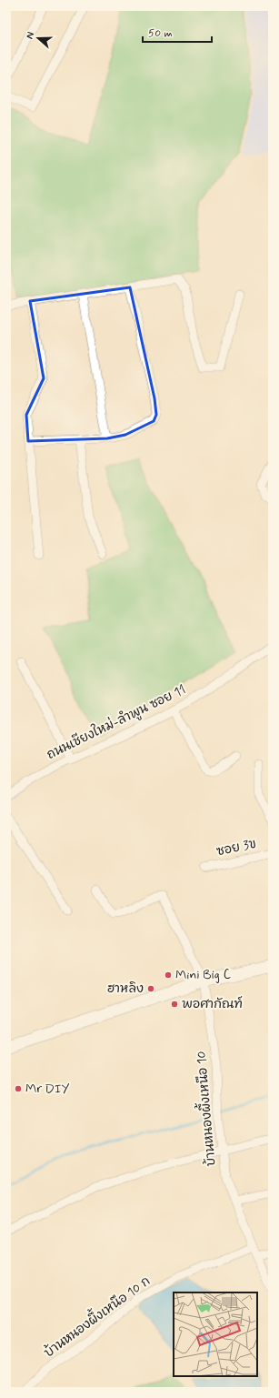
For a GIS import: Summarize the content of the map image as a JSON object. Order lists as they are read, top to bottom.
{
  "streets": {
    "street": [
      "ถนนเชียงใหม่-ลำพูน ซอย 11",
      "ซอย 3ข",
      "บ้านหนองผึ้งเหนือ 10",
      "บ้านหนองผึ้งเหนือ 10 ก"
    ]
  },
  "crossings": [
    ["บ้านหนองผึ้งเหนือ 10", "บ้านหนองผึ้งเหนือ 10 ก"]
  ],
  "places": [
    "Mini Big C",
    "ฮาหลิง",
    "พอศากัณท์",
    "Mr DIY"
  ],
  "scale_bar": "50 m",
  "north": "left"
}
